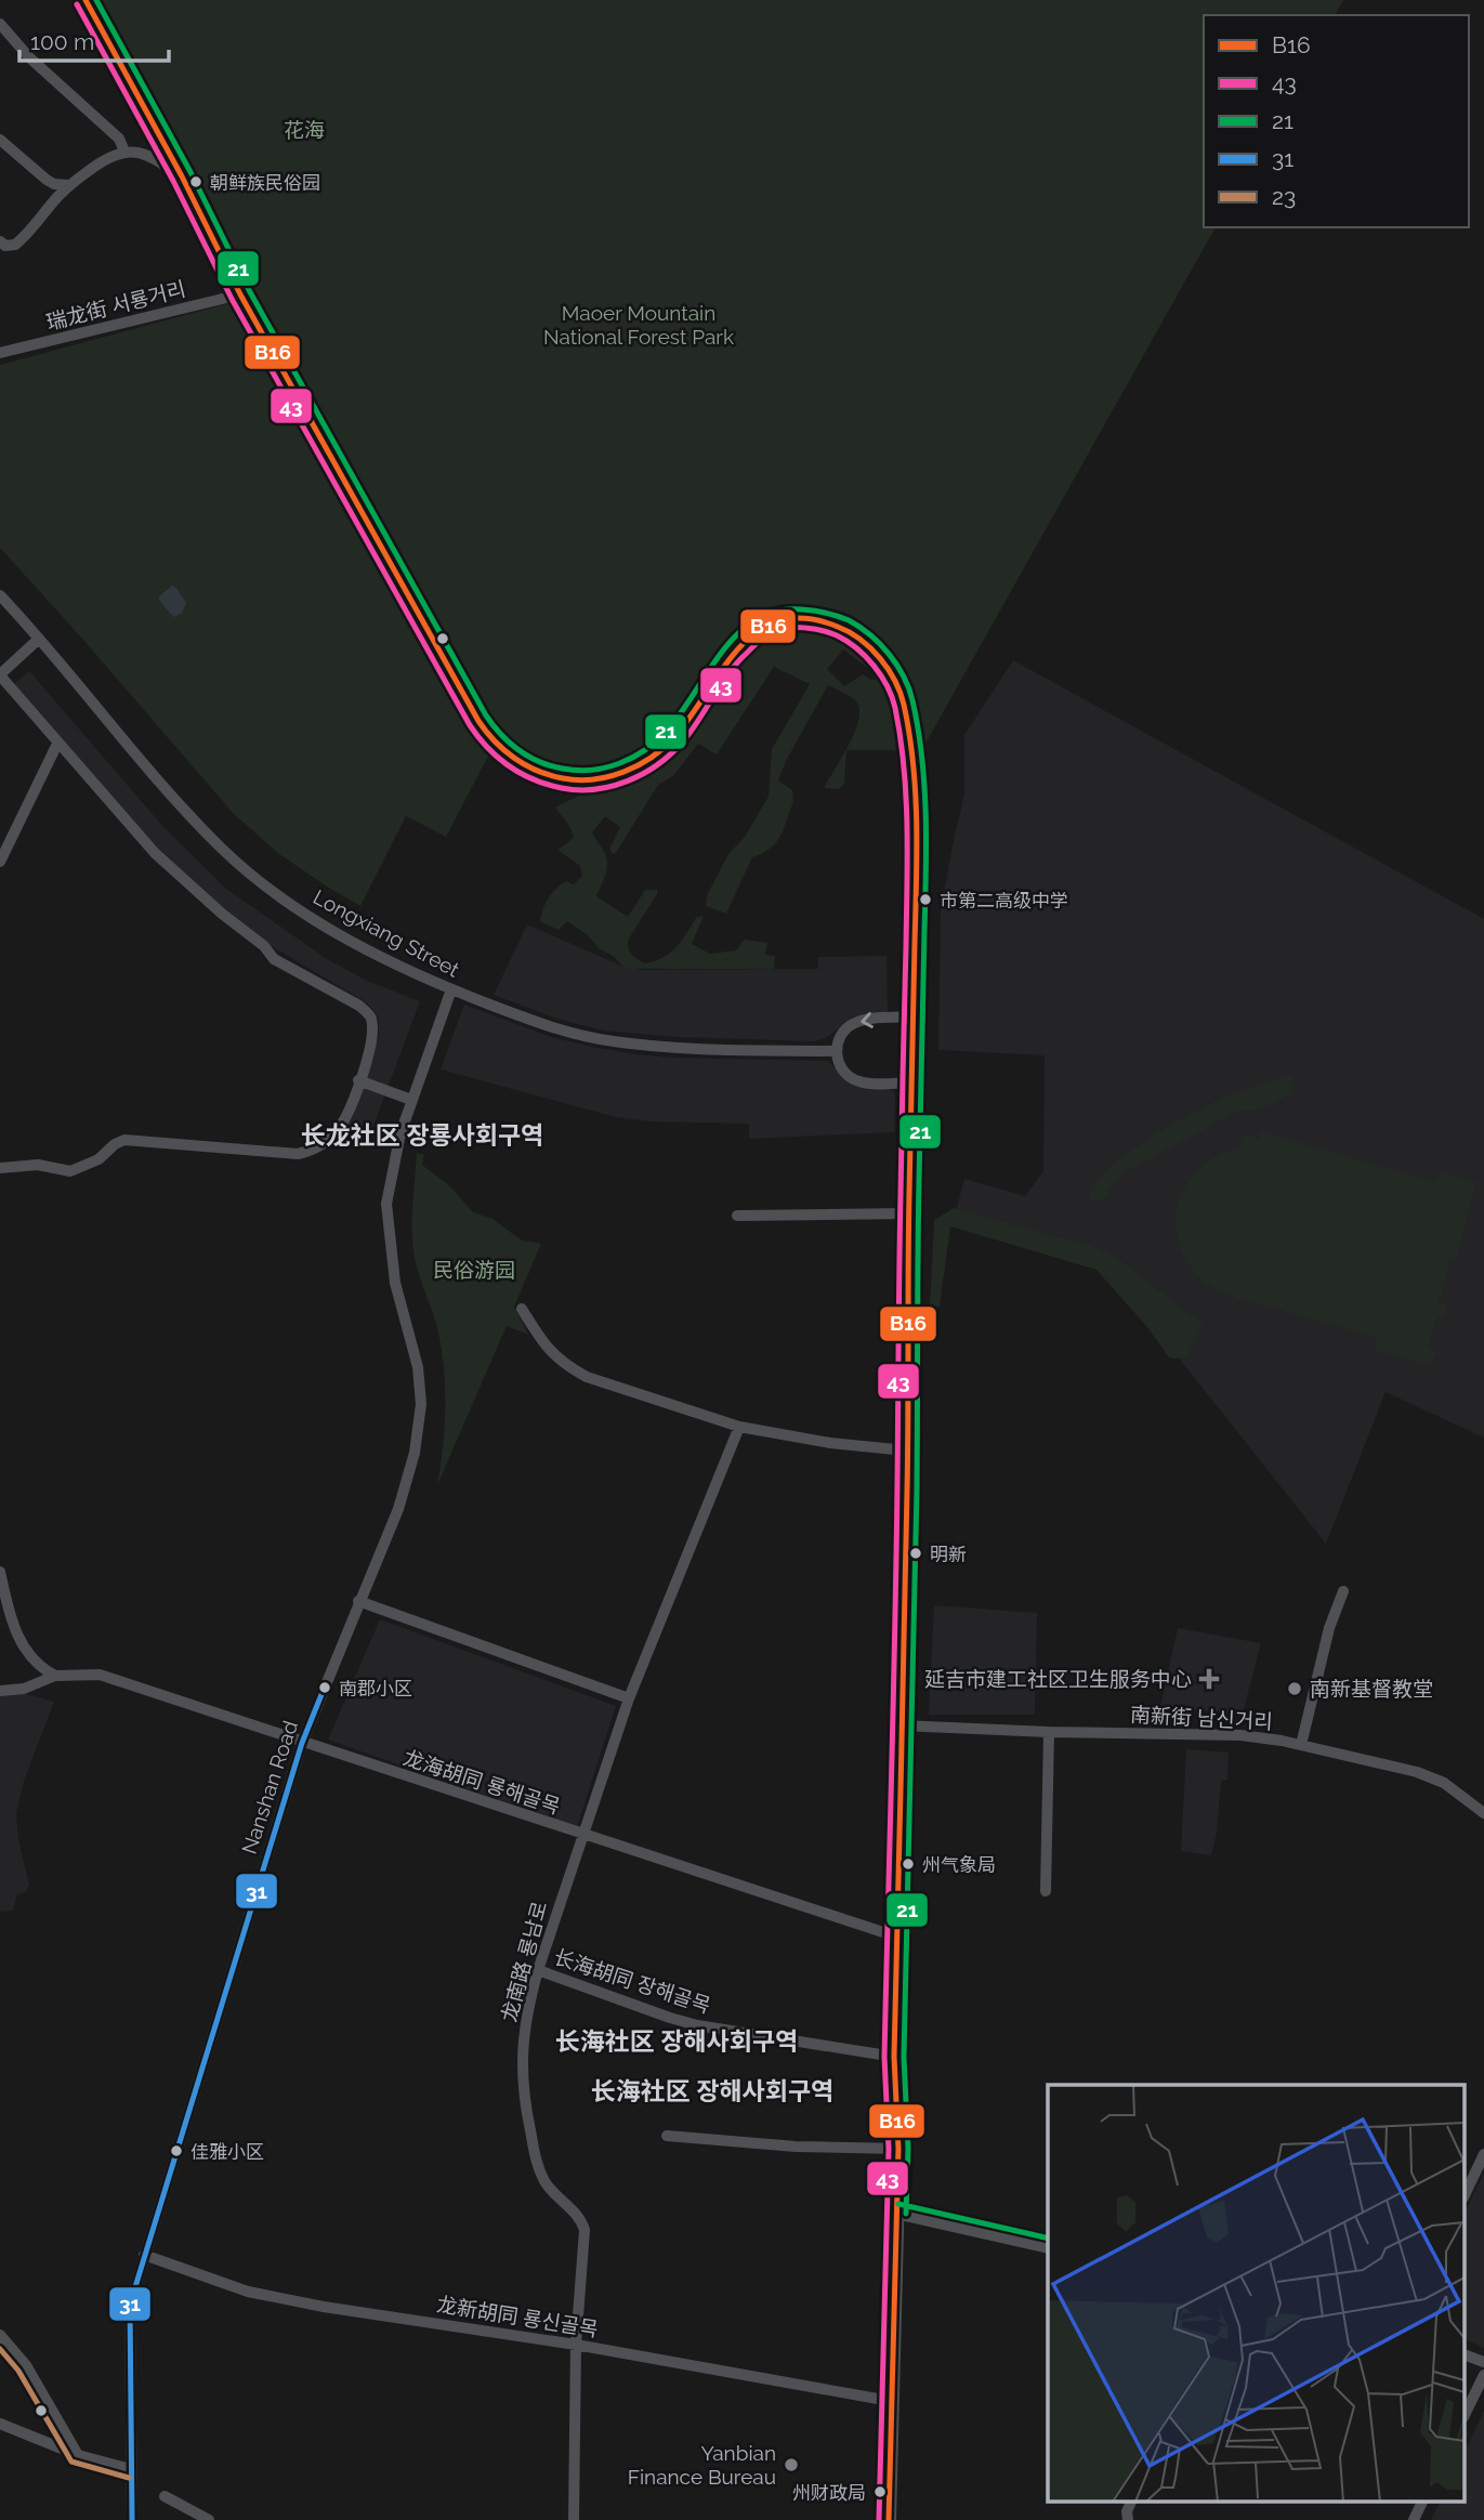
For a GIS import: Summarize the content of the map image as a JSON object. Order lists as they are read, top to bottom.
{
  "streets": {
    "street": [
      "瑞龙街 서룡거리",
      "Longxiang Street",
      "南新街 남신거리",
      "龙海胡同 룡해골목",
      "Nanshan Road",
      "龙南路 룡남로",
      "长海胡同 장해골목",
      "龙新胡同 룡신골목"
    ]
  },
  "crossings": [
    ["Longxiang Street", "Nanshan Road"],
    ["龙海胡同 룡해골목", "Nanshan Road"],
    ["龙海胡同 룡해골목", "龙南路 룡남로"],
    ["Nanshan Road", "龙新胡同 룡신골목"],
    ["龙南路 룡남로", "长海胡同 장해골목"],
    ["龙南路 룡남로", "龙新胡同 룡신골목"]
  ],
  "districts": ["长龙社区 장룡사회구역", "长海社区 장해사회구역", "长海社区 장해사회구역"],
  "parks": ["花海", "Maoer Mountain National Forest Park", "民俗游园"],
  "places": {
    "other": [
      "朝鲜族民俗园",
      "市第二高级中学",
      "明新",
      "南郡小区",
      "南新基督教堂",
      "州气象局",
      "佳雅小区",
      "Yanbian Finance Bureau",
      "州财政局"
    ],
    "health": ["延吉市建工社区卫生服务中心"]
  },
  "lines": [
    "transit line B16",
    "transit line 21",
    "transit line 43",
    "transit line 31",
    "transit line 23"
  ],
  "legend": [
    "B16",
    "43",
    "21",
    "31",
    "23"
  ],
  "scale_bar": "100 m"
}
